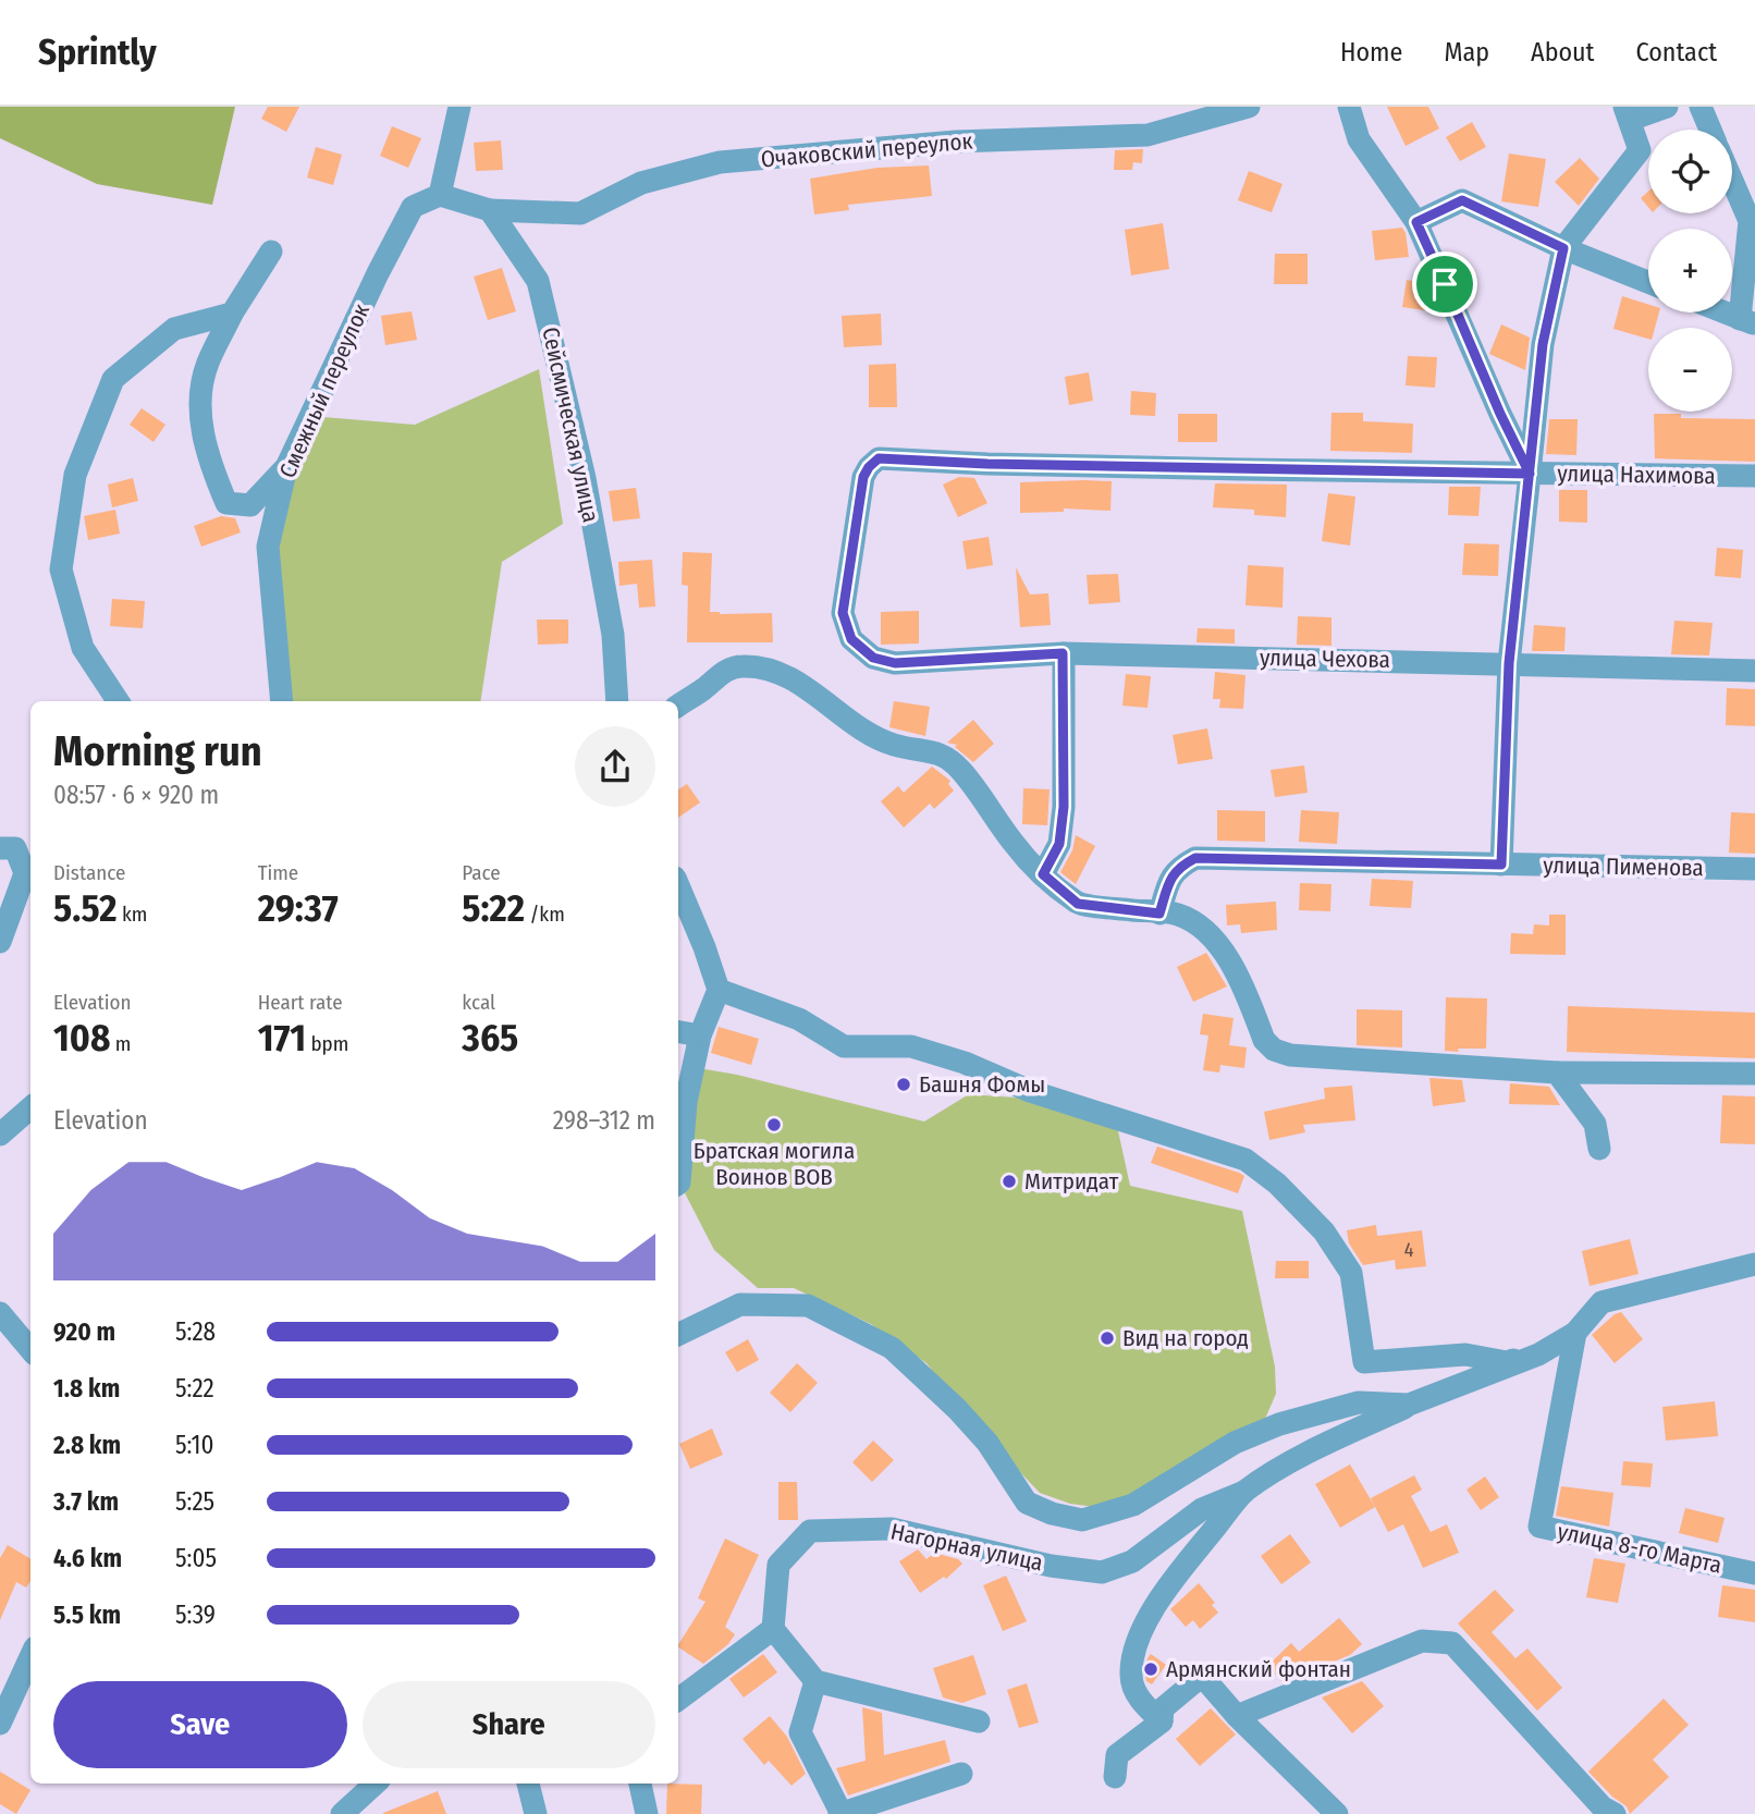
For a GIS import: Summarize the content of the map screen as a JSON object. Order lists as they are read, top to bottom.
{
  "streets": {
    "street": [
      "Очаковский переулок",
      "Смежный переулок",
      "Сейсмическая улица",
      "улица Нахимова",
      "улица Чехова",
      "улица Пименова",
      "Нагорная улица",
      "улица 8-го Марта"
    ]
  },
  "crossings": [
    ["Очаковский переулок", "Сейсмическая улица"],
    ["улица Нахимова", "улица Чехова"]
  ],
  "places": [
    "Башня Фомы",
    "Братская могила Воинов ВОВ",
    "Митридат",
    "Вид на город",
    "Армянский фонтан"
  ],
  "house_numbers": ["4"],
  "page": {
    "header": "Sprintly",
    "nav": [
      "Home",
      "Map",
      "About",
      "Contact"
    ],
    "map_buttons": ["+", "−"],
    "heading": ["Morning run", "08:57 · 6 × 920 m"],
    "stats": [
      ["Distance", "5.52 km"],
      ["Time", "29:37"],
      ["Pace", "5:22 /km"],
      ["Elevation", "108 m"],
      ["Heart rate", "171 bpm"],
      ["kcal", "365"]
    ],
    "chart": ["Elevation", "298–312 m"],
    "list": [
      {
        "name": "920 m",
        "note": "5:28"
      },
      {
        "name": "1.8 km",
        "note": "5:22"
      },
      {
        "name": "2.8 km",
        "note": "5:10"
      },
      {
        "name": "3.7 km",
        "note": "5:25"
      },
      {
        "name": "4.6 km",
        "note": "5:05"
      },
      {
        "name": "5.5 km",
        "note": "5:39"
      }
    ],
    "buttons": ["Save", "Share"]
  }
}
